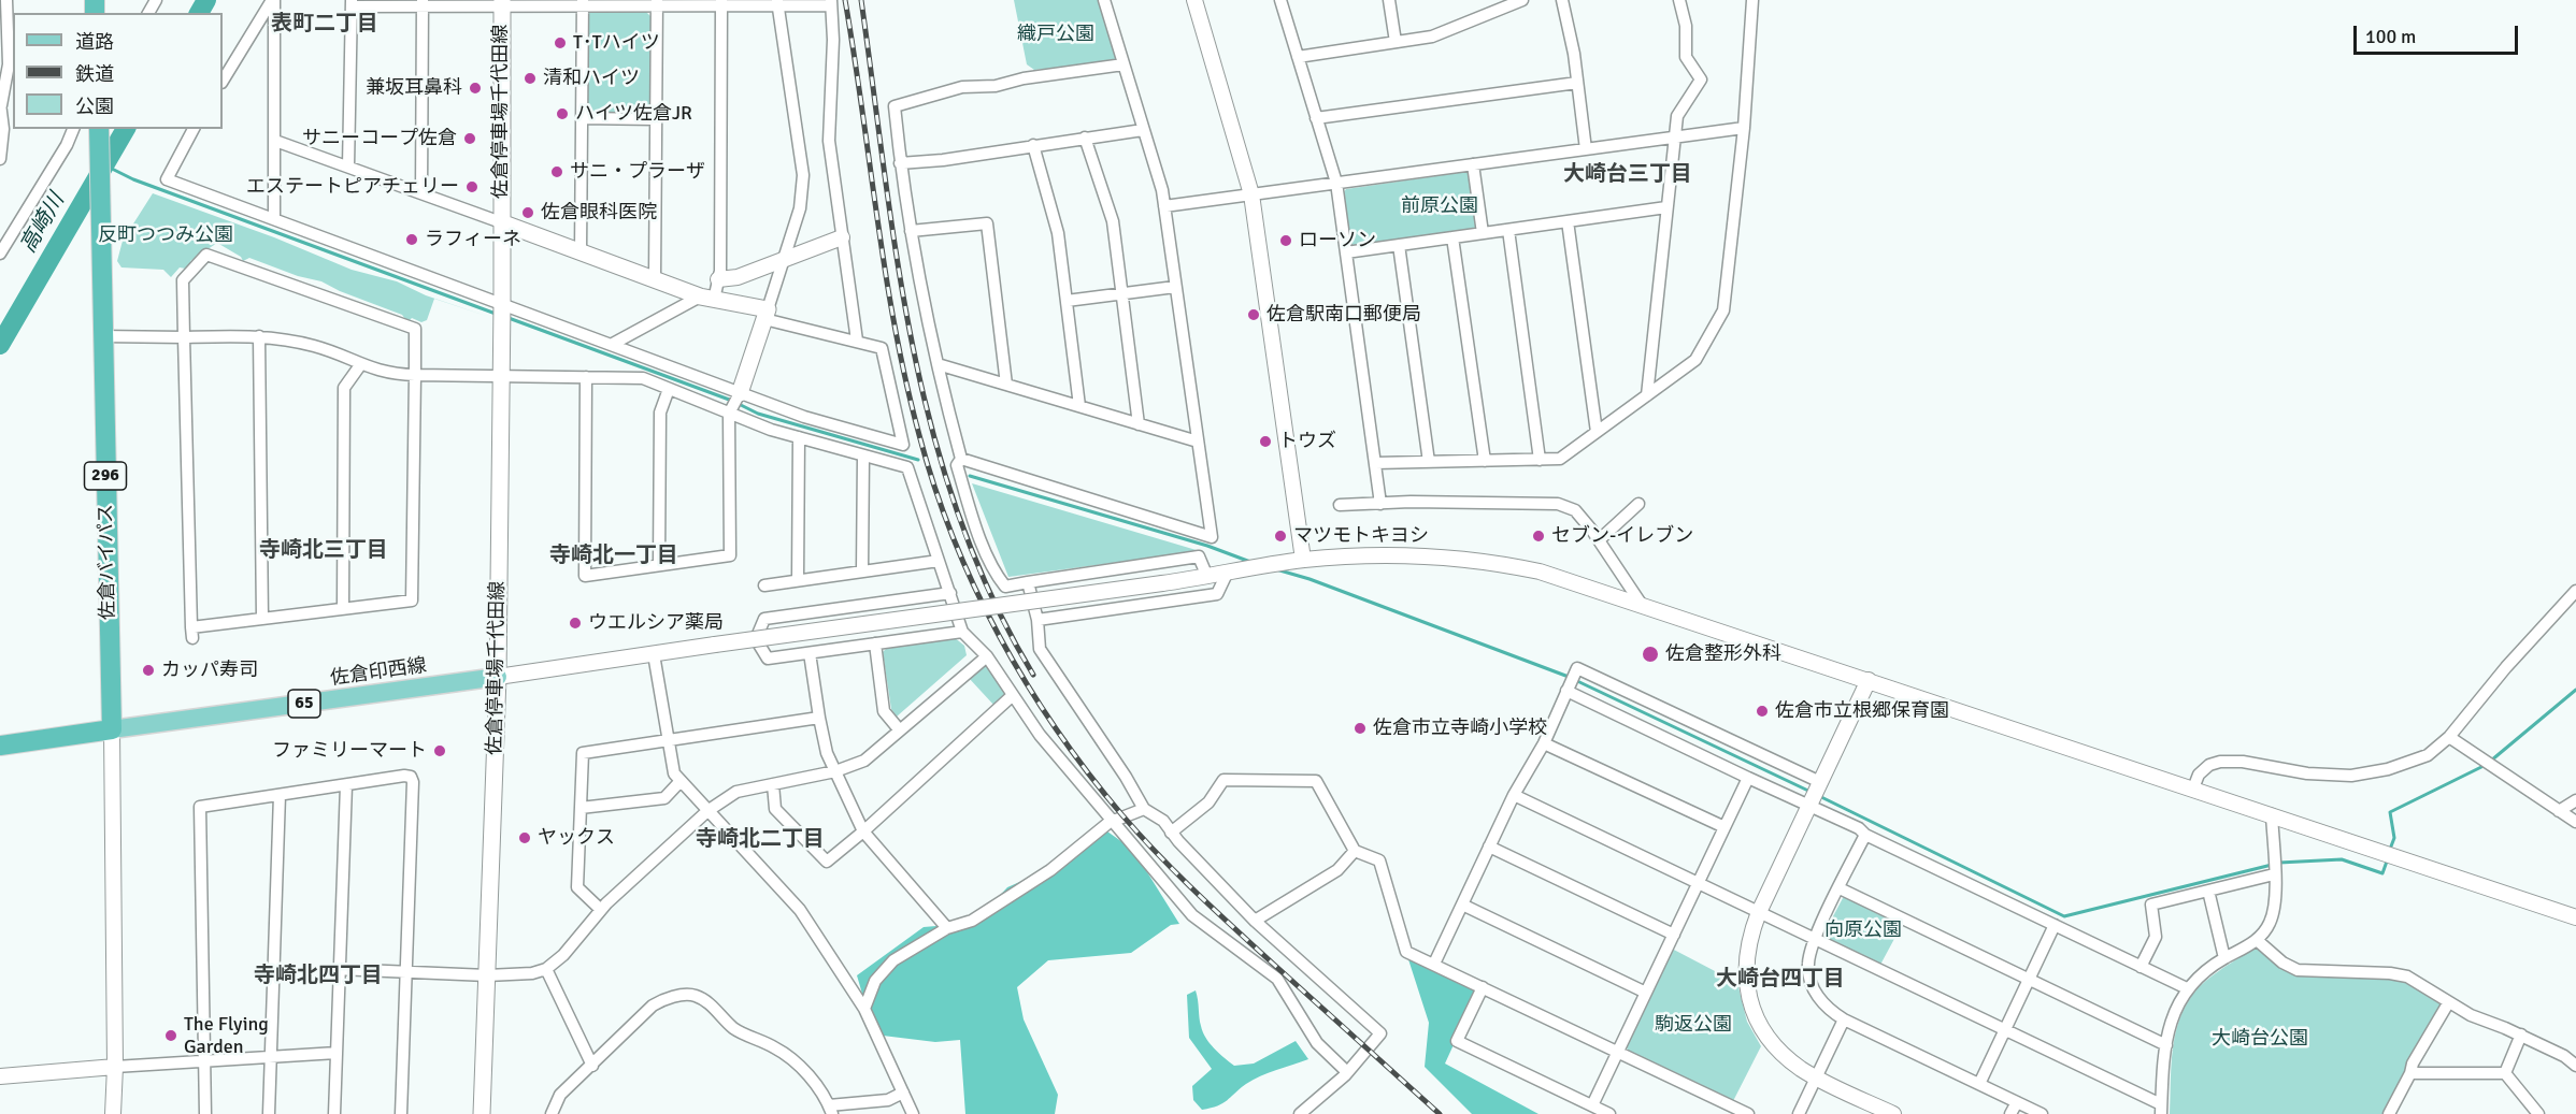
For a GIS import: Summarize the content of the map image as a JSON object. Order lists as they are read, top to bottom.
{
  "streets": {
    "highway": ["296", "佐倉バイパス"],
    "main road": ["佐倉停車場千代田線", "佐倉印西線", "65"]
  },
  "crossings": [
    ["佐倉停車場千代田線", "佐倉印西線"],
    ["佐倉バイパス", "佐倉印西線"]
  ],
  "districts": [
    "表町二丁目",
    "大崎台三丁目",
    "寺崎北三丁目",
    "寺崎北一丁目",
    "寺崎北二丁目",
    "寺崎北四丁目",
    "大崎台四丁目"
  ],
  "water": ["高崎川"],
  "parks": [
    "織戸公園",
    "前原公園",
    "反町つつみ公園",
    "向原公園",
    "駒返公園",
    "大崎台公園"
  ],
  "places": [
    "T･Tハイツ",
    "清和ハイツ",
    "兼坂耳鼻科",
    "ハイツ佐倉JR",
    "サニーコープ佐倉",
    "サニ・プラーザ",
    "エステートピアチェリー",
    "佐倉眼科医院",
    "ラフィーネ",
    "ローソン",
    "佐倉駅南口郵便局",
    "トウズ",
    "マツモトキヨシ",
    "セブン-イレブン",
    "ウエルシア薬局",
    "佐倉整形外科",
    "カッパ寿司",
    "佐倉市立根郷保育園",
    "佐倉市立寺崎小学校",
    "ファミリーマート",
    "ヤックス",
    "The Flying Garden"
  ],
  "legend": ["道路", "鉄道", "公園"],
  "scale_bar": "100 m"
}
